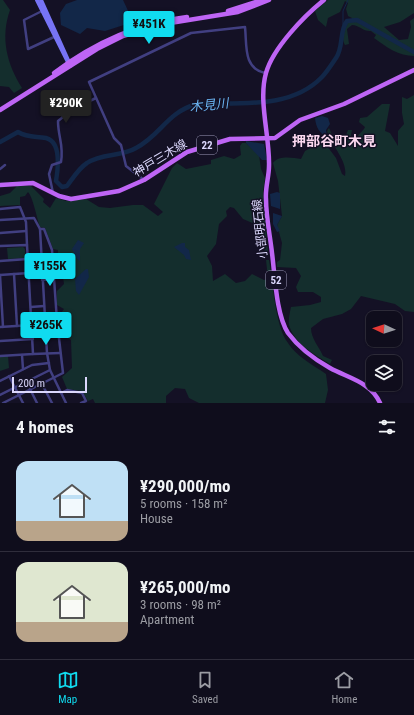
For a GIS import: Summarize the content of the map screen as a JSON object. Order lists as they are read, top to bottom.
{
  "streets": {
    "main road": [
      "22",
      "神戸三木線",
      "小部明石線",
      "52"
    ]
  },
  "crossings": [
    ["神戸三木線", "小部明石線"]
  ],
  "districts": ["押部谷町木見"],
  "water": ["木見川"],
  "scale_bar": "200 m",
  "north": "left",
  "page": {
    "price": [
      "¥451K",
      "¥290K",
      "¥155K",
      "¥265K"
    ],
    "scale": "200 m",
    "heading": "4 homes",
    "list": [
      {
        "name": "¥290,000/mo",
        "note": "5 rooms · 158 m² · House"
      },
      {
        "name": "¥265,000/mo",
        "note": "3 rooms · 98 m² · Apartment"
      }
    ],
    "tabs": ["Map", "Saved", "Home"]
  }
}
